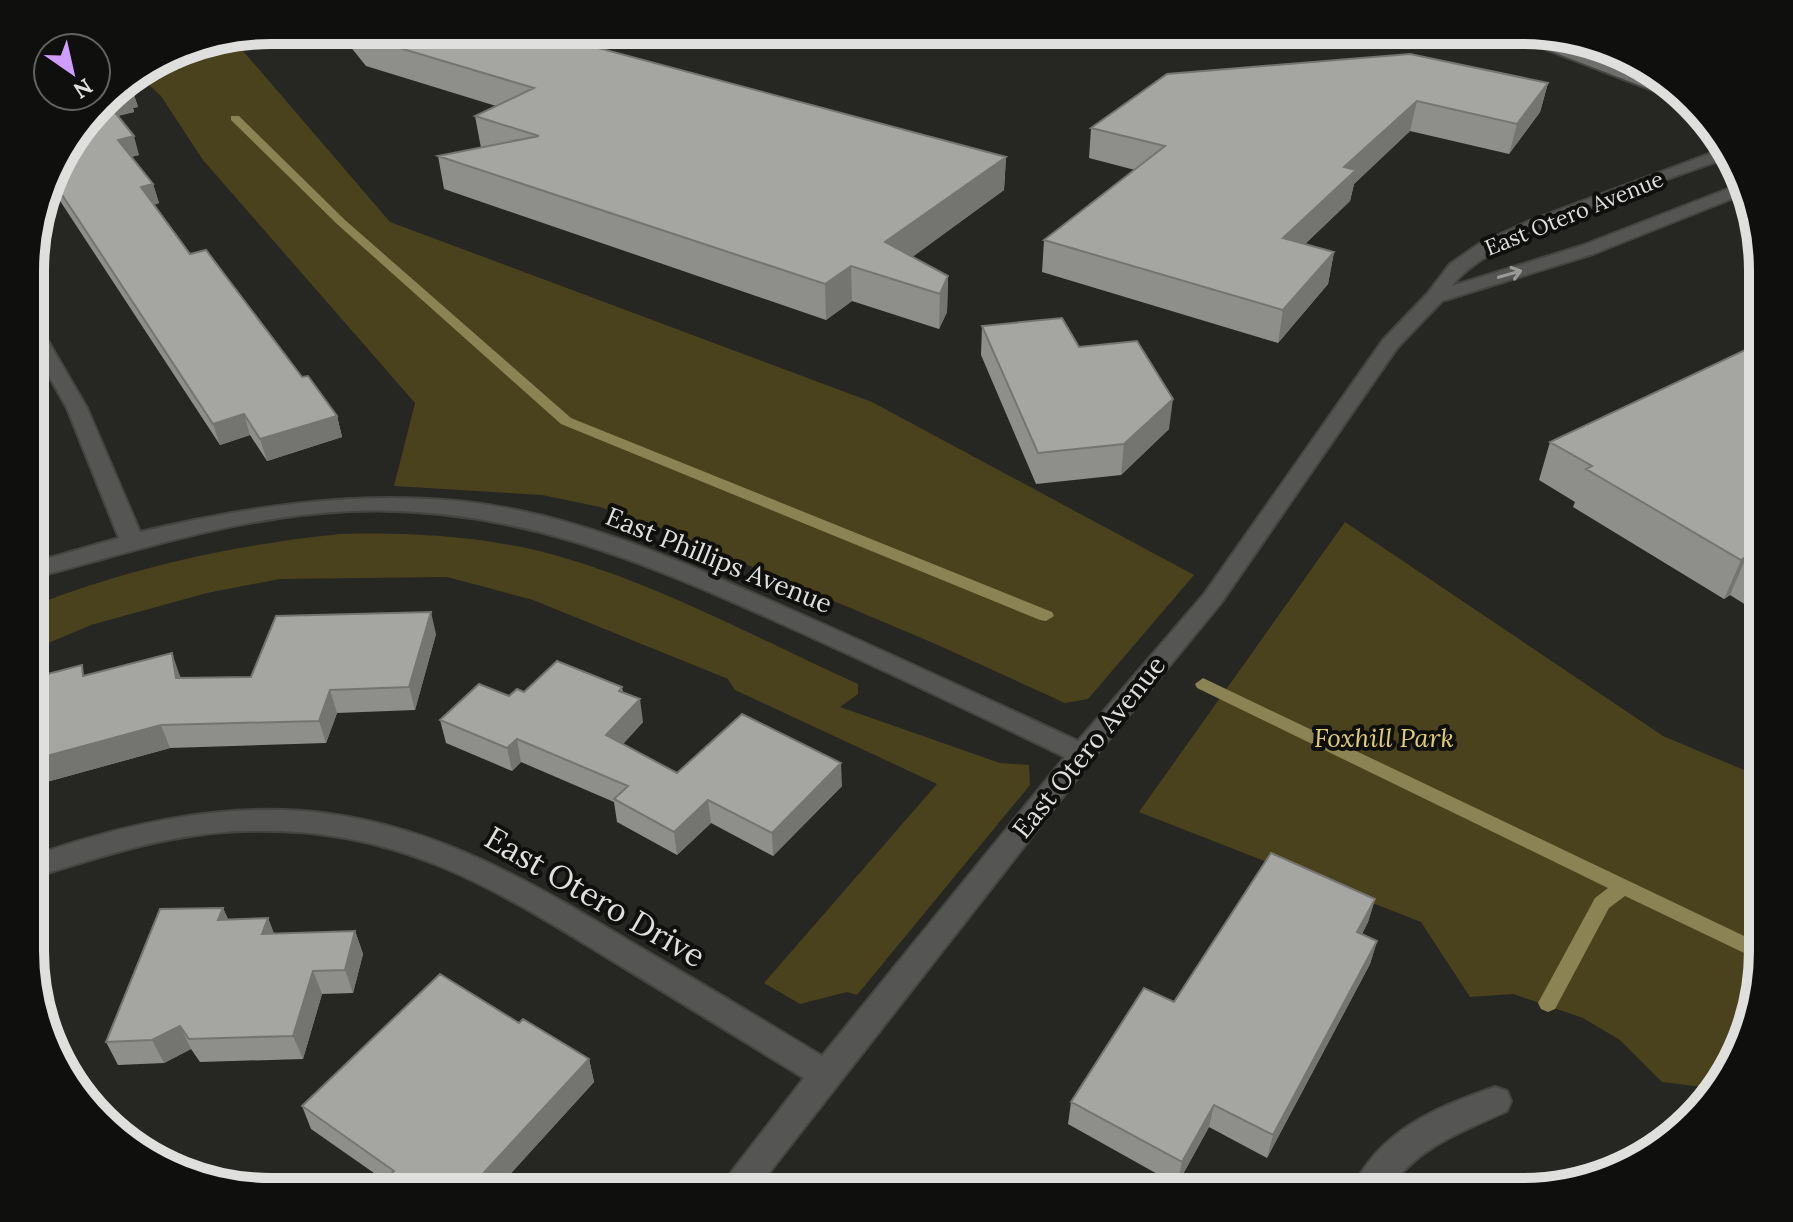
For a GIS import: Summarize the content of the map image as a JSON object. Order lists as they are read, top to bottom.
{
  "streets": {
    "street": ["East Otero Avenue", "East Phillips Avenue", "East Otero Drive"]
  },
  "crossings": [
    ["East Otero Avenue", "East Phillips Avenue"],
    ["East Otero Avenue", "East Otero Drive"]
  ],
  "parks": ["Foxhill Park"],
  "north": "bottom right"
}
